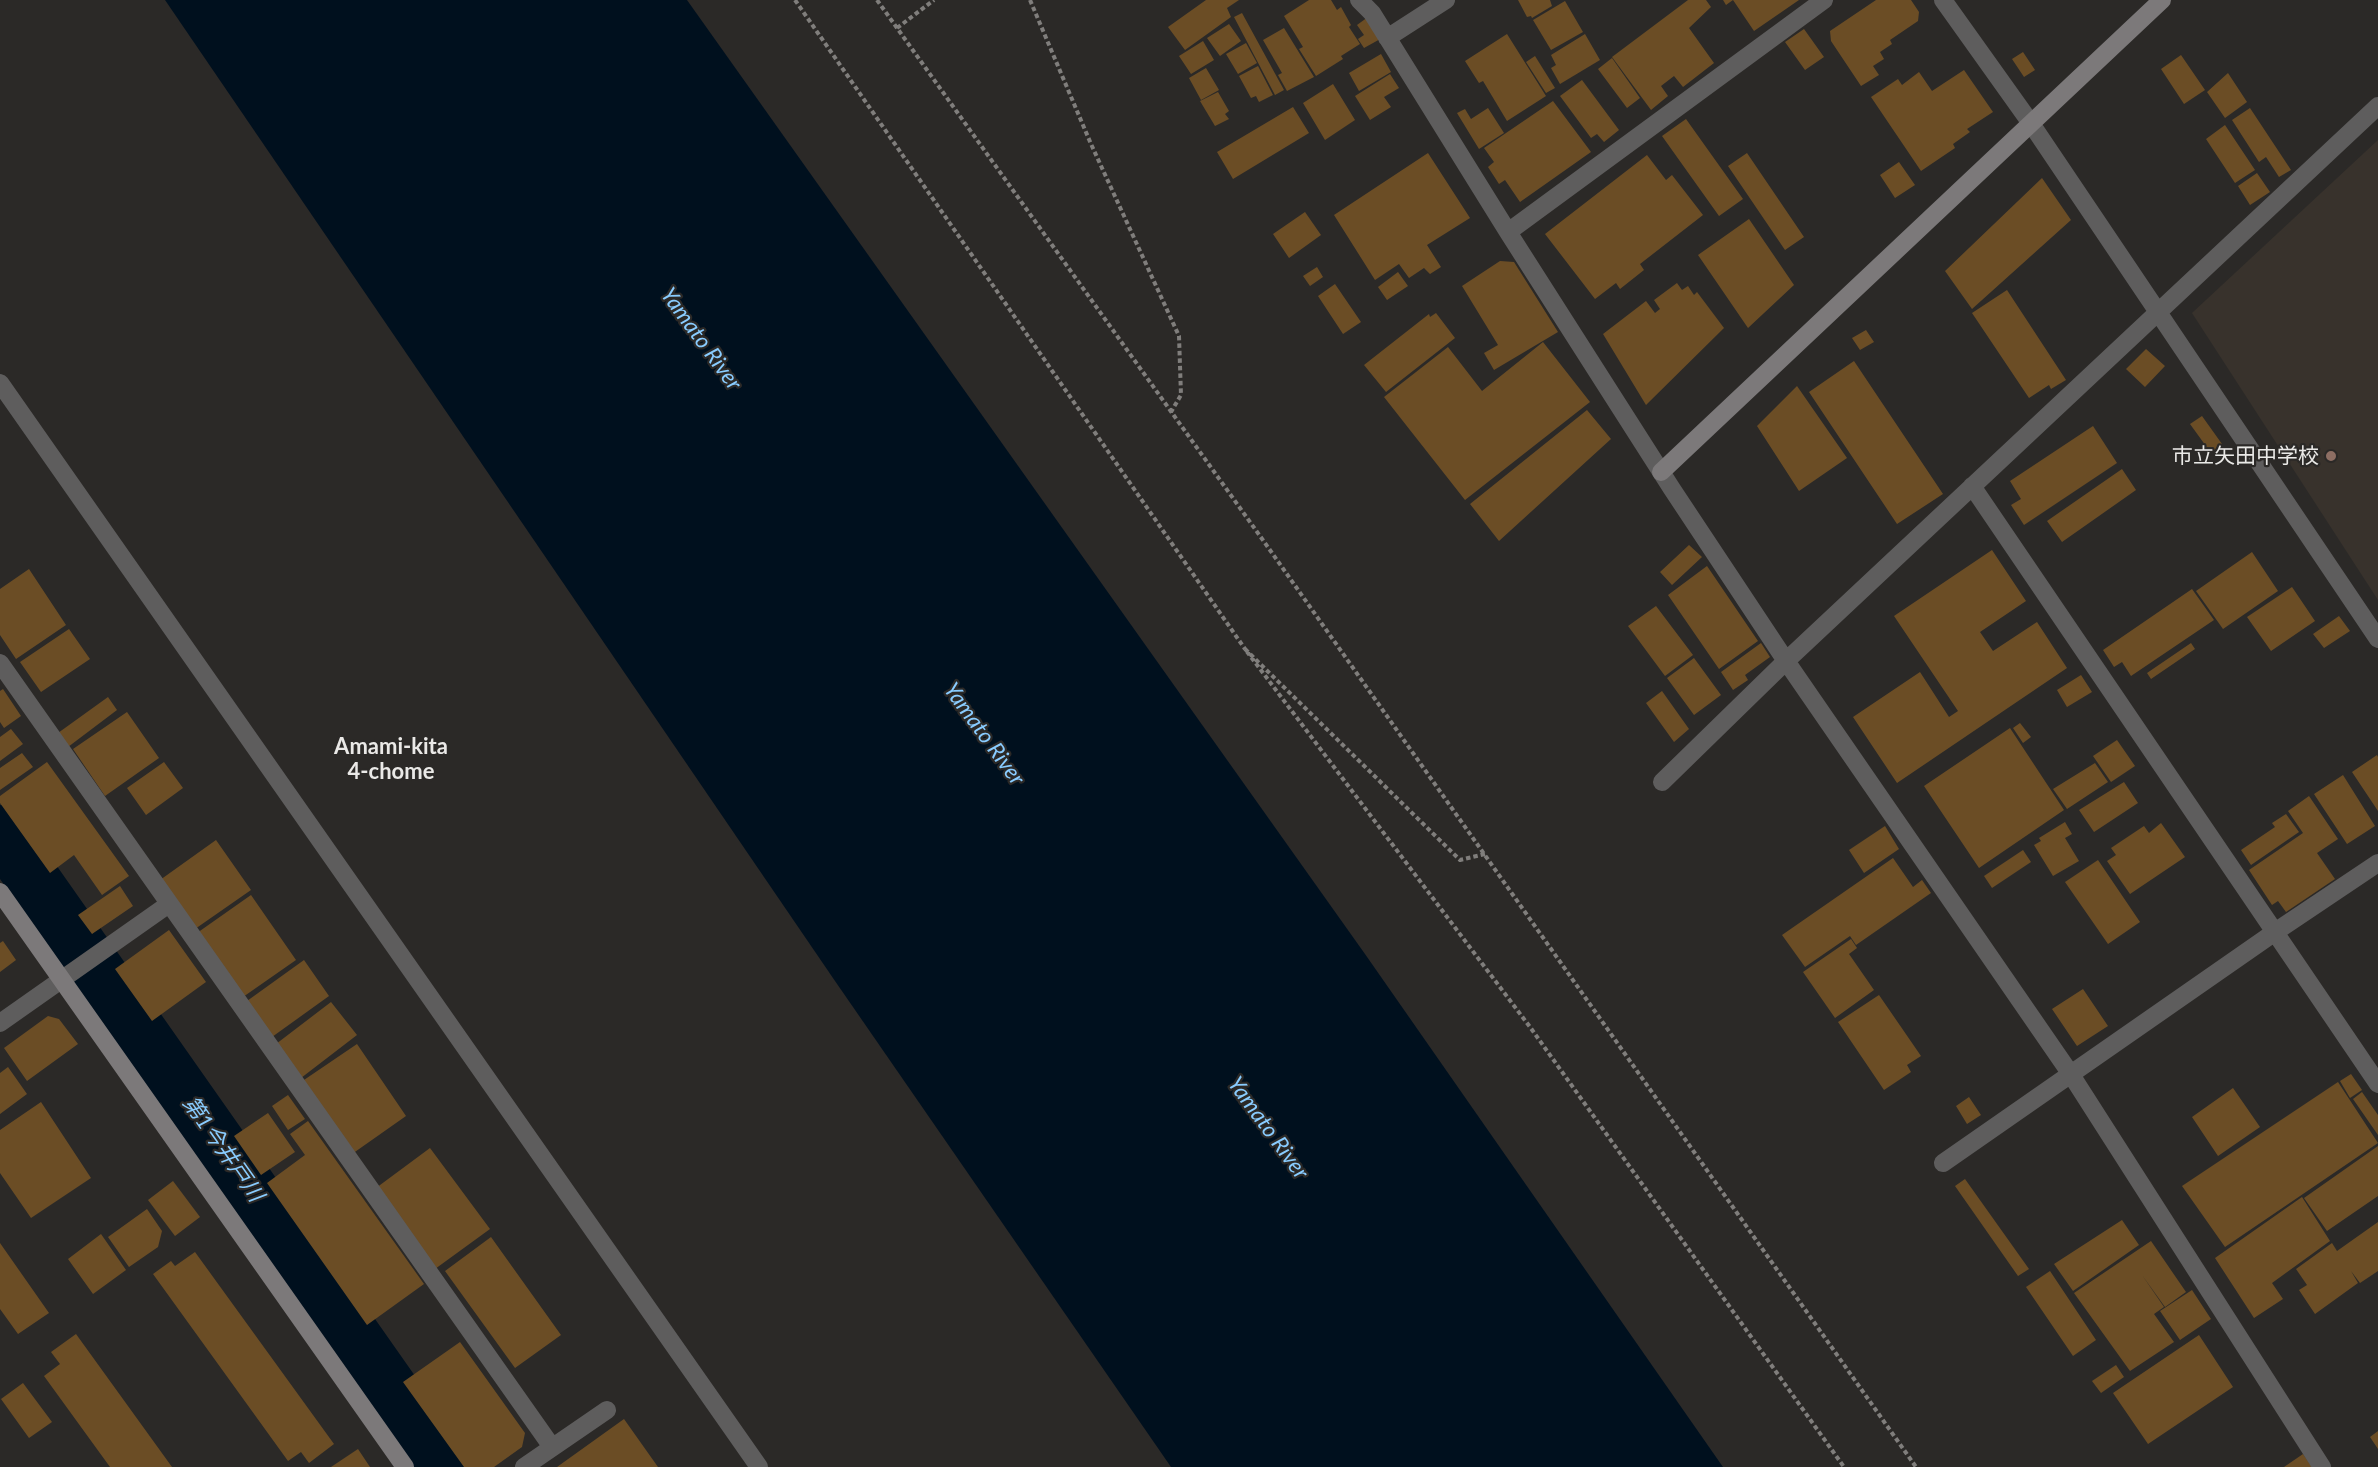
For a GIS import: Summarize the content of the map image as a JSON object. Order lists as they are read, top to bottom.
{
  "districts": ["Amami-kita 4-chome"],
  "water": ["Yamato River", "第1今井戸川"],
  "places": ["市立矢田中学校"]
}
